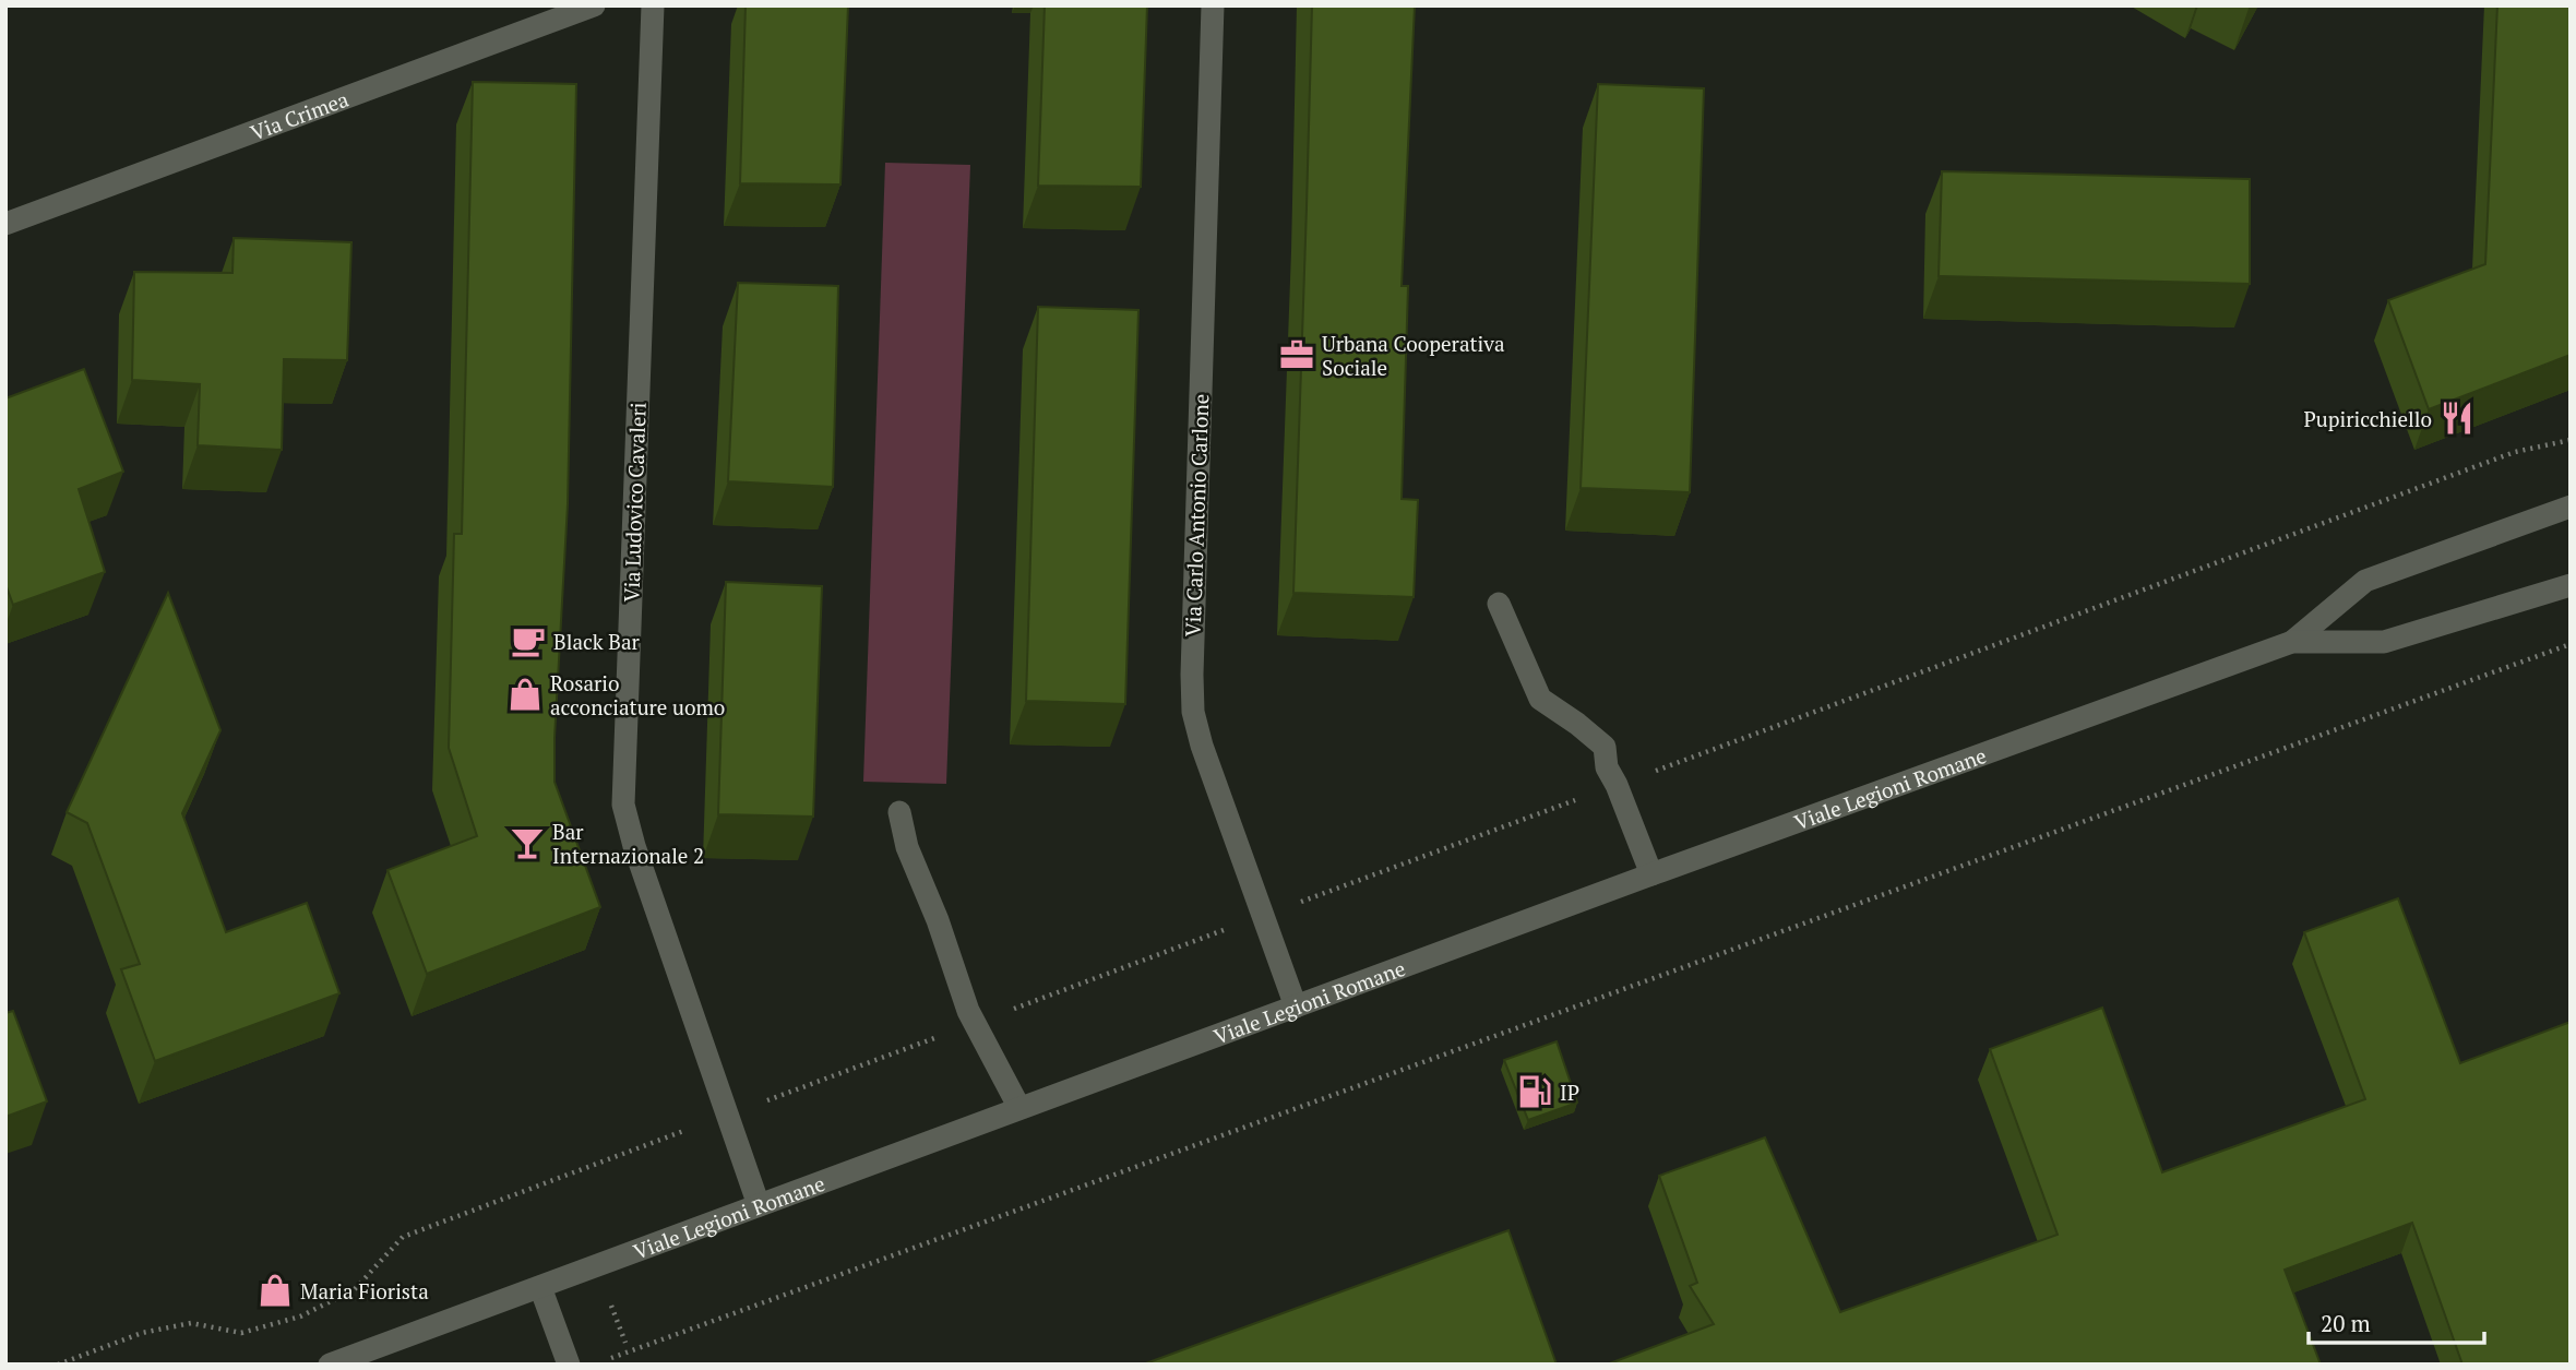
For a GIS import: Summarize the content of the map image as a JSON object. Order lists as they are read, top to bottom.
{
  "streets": {
    "street": [
      "Via Crimea",
      "Via Ludovico Cavaleri",
      "Via Carlo Antonio Carlone",
      "Viale Legioni Romane"
    ]
  },
  "crossings": [
    ["Via Ludovico Cavaleri", "Viale Legioni Romane"],
    ["Via Carlo Antonio Carlone", "Viale Legioni Romane"]
  ],
  "places": {
    "office": ["Urbana Cooperativa Sociale"],
    "restaurant": ["Pupiricchiello"],
    "cafe": ["Black Bar"],
    "shop": ["Rosario acconciature uomo", "Maria Fiorista"],
    "bar": ["Bar Internazionale 2"],
    "fuel station": ["IP"]
  },
  "scale_bar": "20 m"
}
